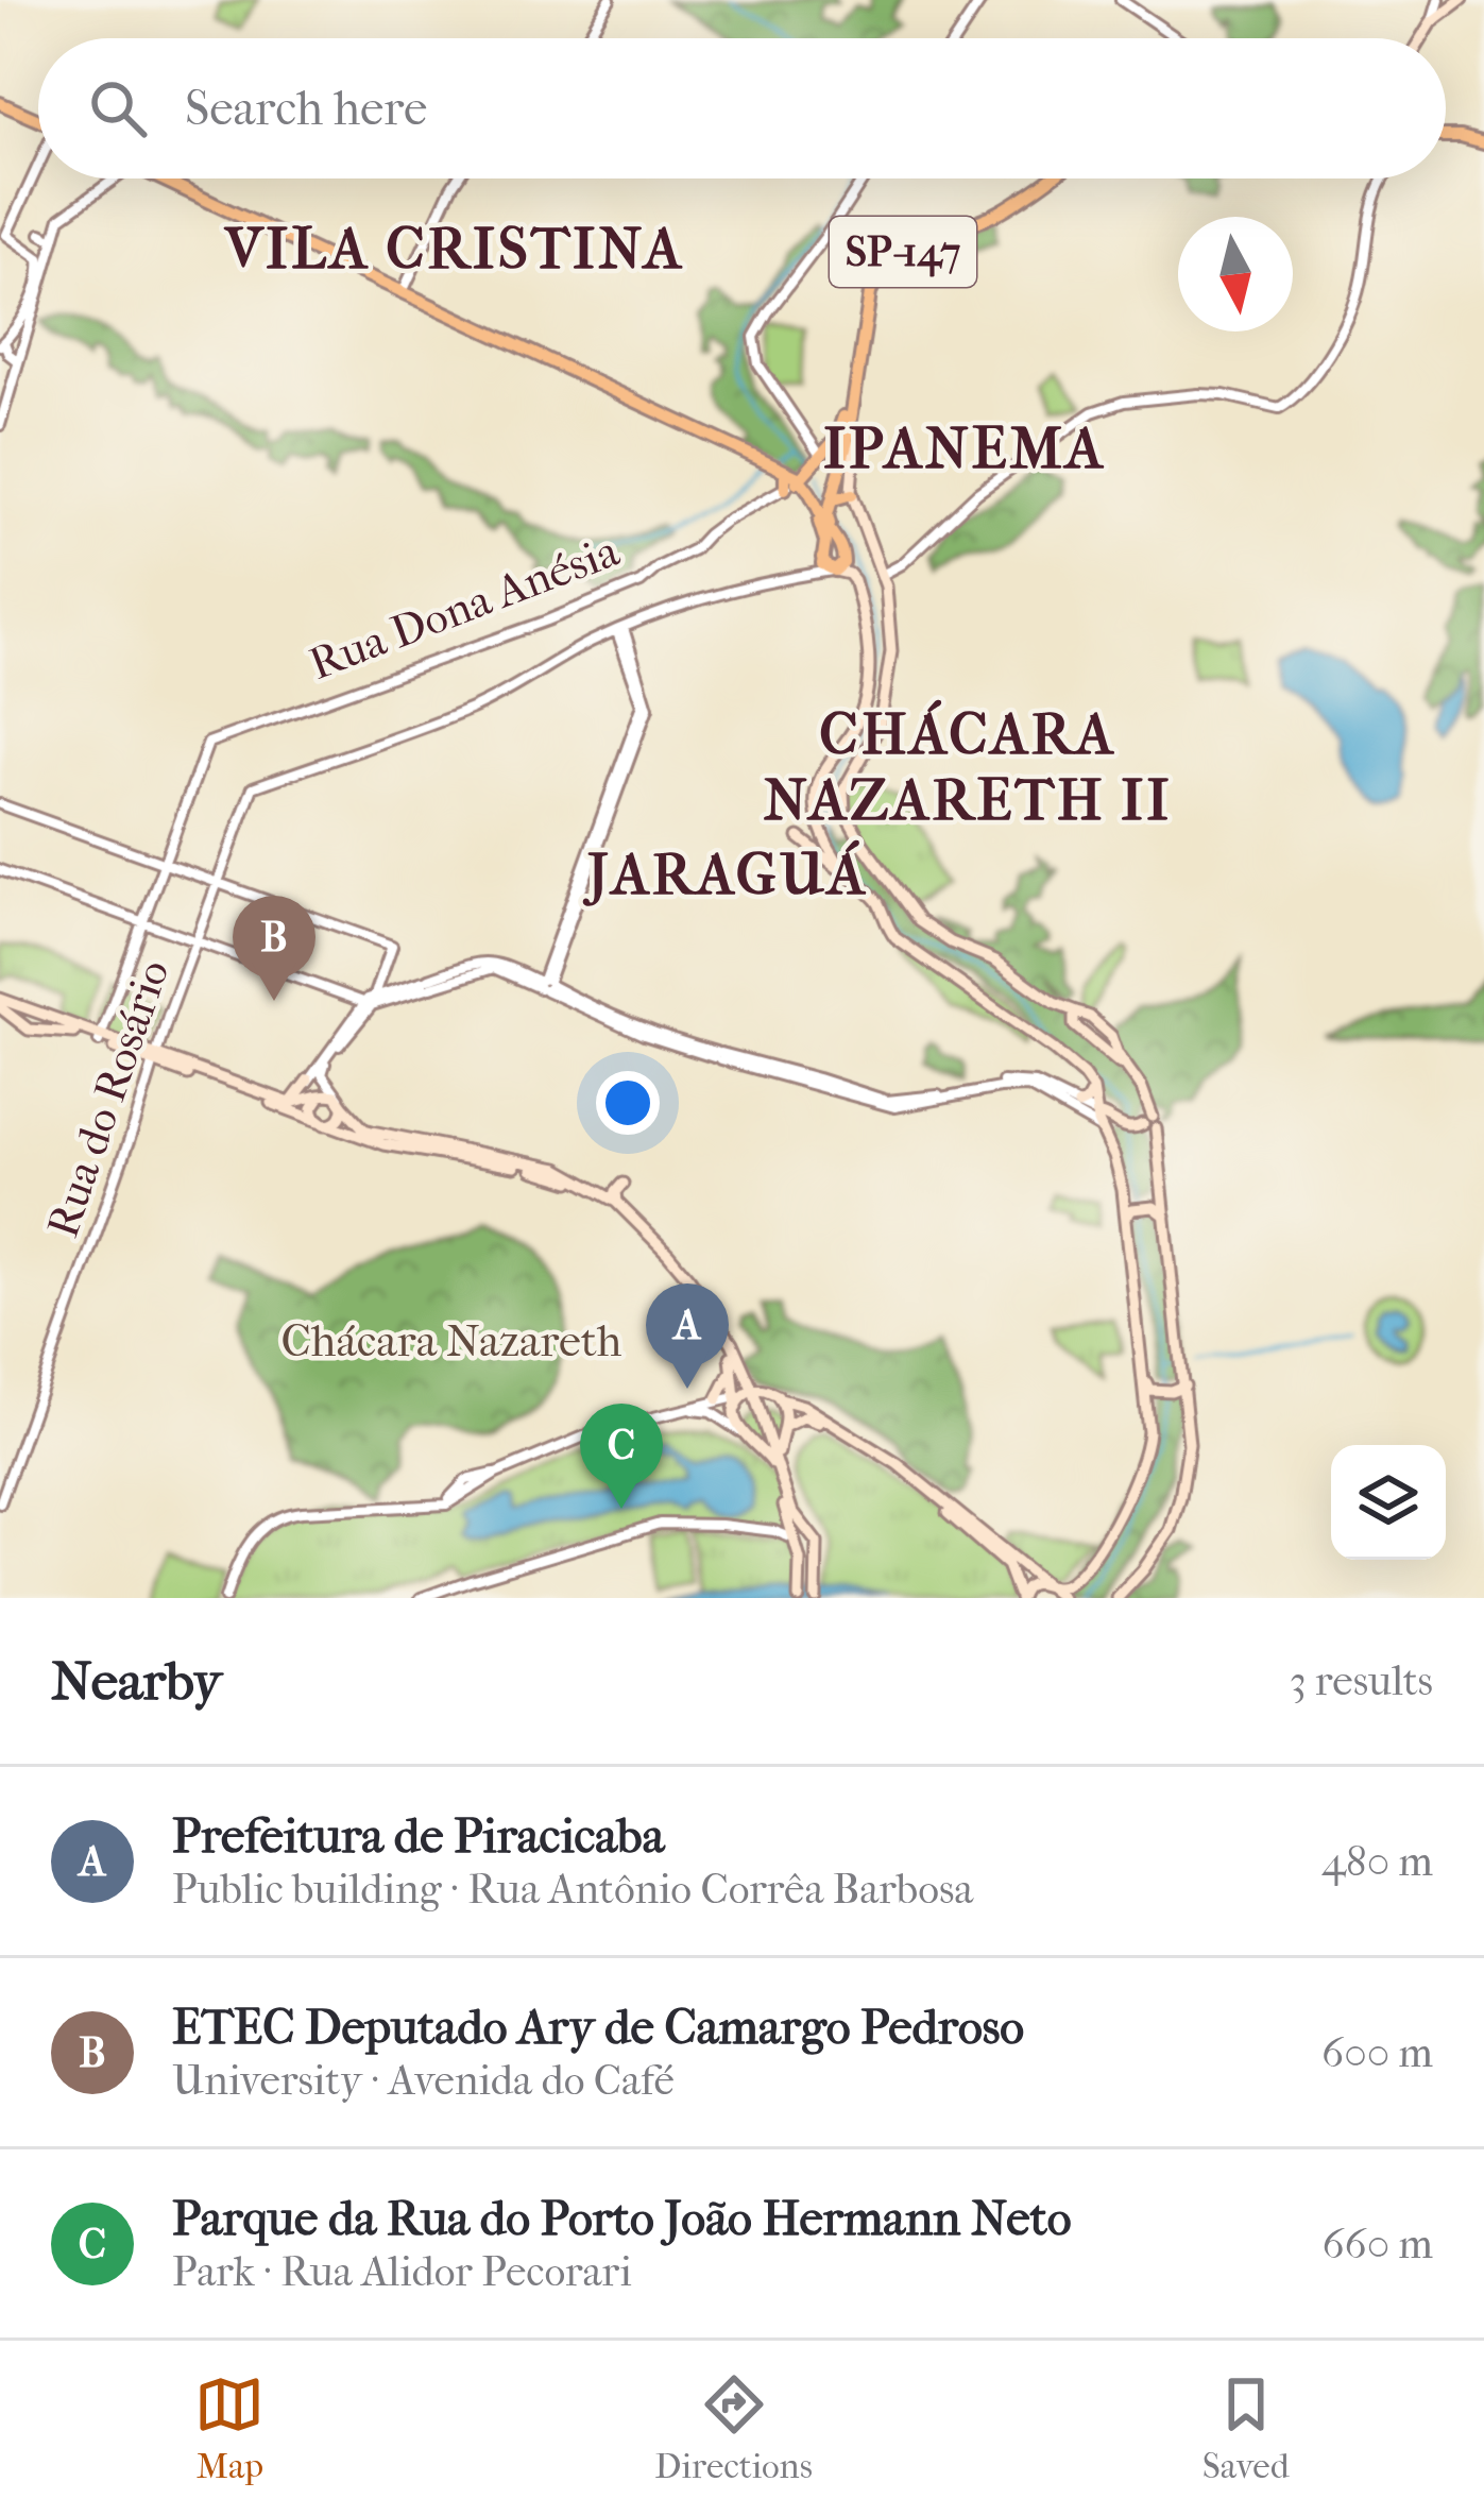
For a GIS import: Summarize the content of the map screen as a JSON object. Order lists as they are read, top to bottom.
{
  "streets": {
    "main road": ["SP-147"],
    "street": ["Rua Dona Anésia", "Rua do Rosário"]
  },
  "crossings": [
    ["SP-147", "Rua Dona Anésia"]
  ],
  "districts": [
    "VILA CRISTINA",
    "IPANEMA",
    "CHÁCARA NAZARETH II",
    "JARAGUÁ"
  ],
  "parks": ["Chácara Nazareth"],
  "north": "bottom",
  "page": {
    "search": "Search here",
    "pins": ["B", "A", "C"],
    "heading": ["Nearby", "3 results"],
    "list": [
      {
        "mark": "A",
        "name": "Prefeitura de Piracicaba",
        "note": "Public building · Rua Antônio Corrêa Barbosa",
        "value": "480 m"
      },
      {
        "mark": "B",
        "name": "ETEC Deputado Ary de Camargo Pedroso",
        "note": "University · Avenida do Café",
        "value": "600 m"
      },
      {
        "mark": "C",
        "name": "Parque da Rua do Porto João Hermann Neto",
        "note": "Park · Rua Alidor Pecorari",
        "value": "660 m"
      }
    ],
    "nav": ["Map", "Directions", "Saved"]
  }
}
